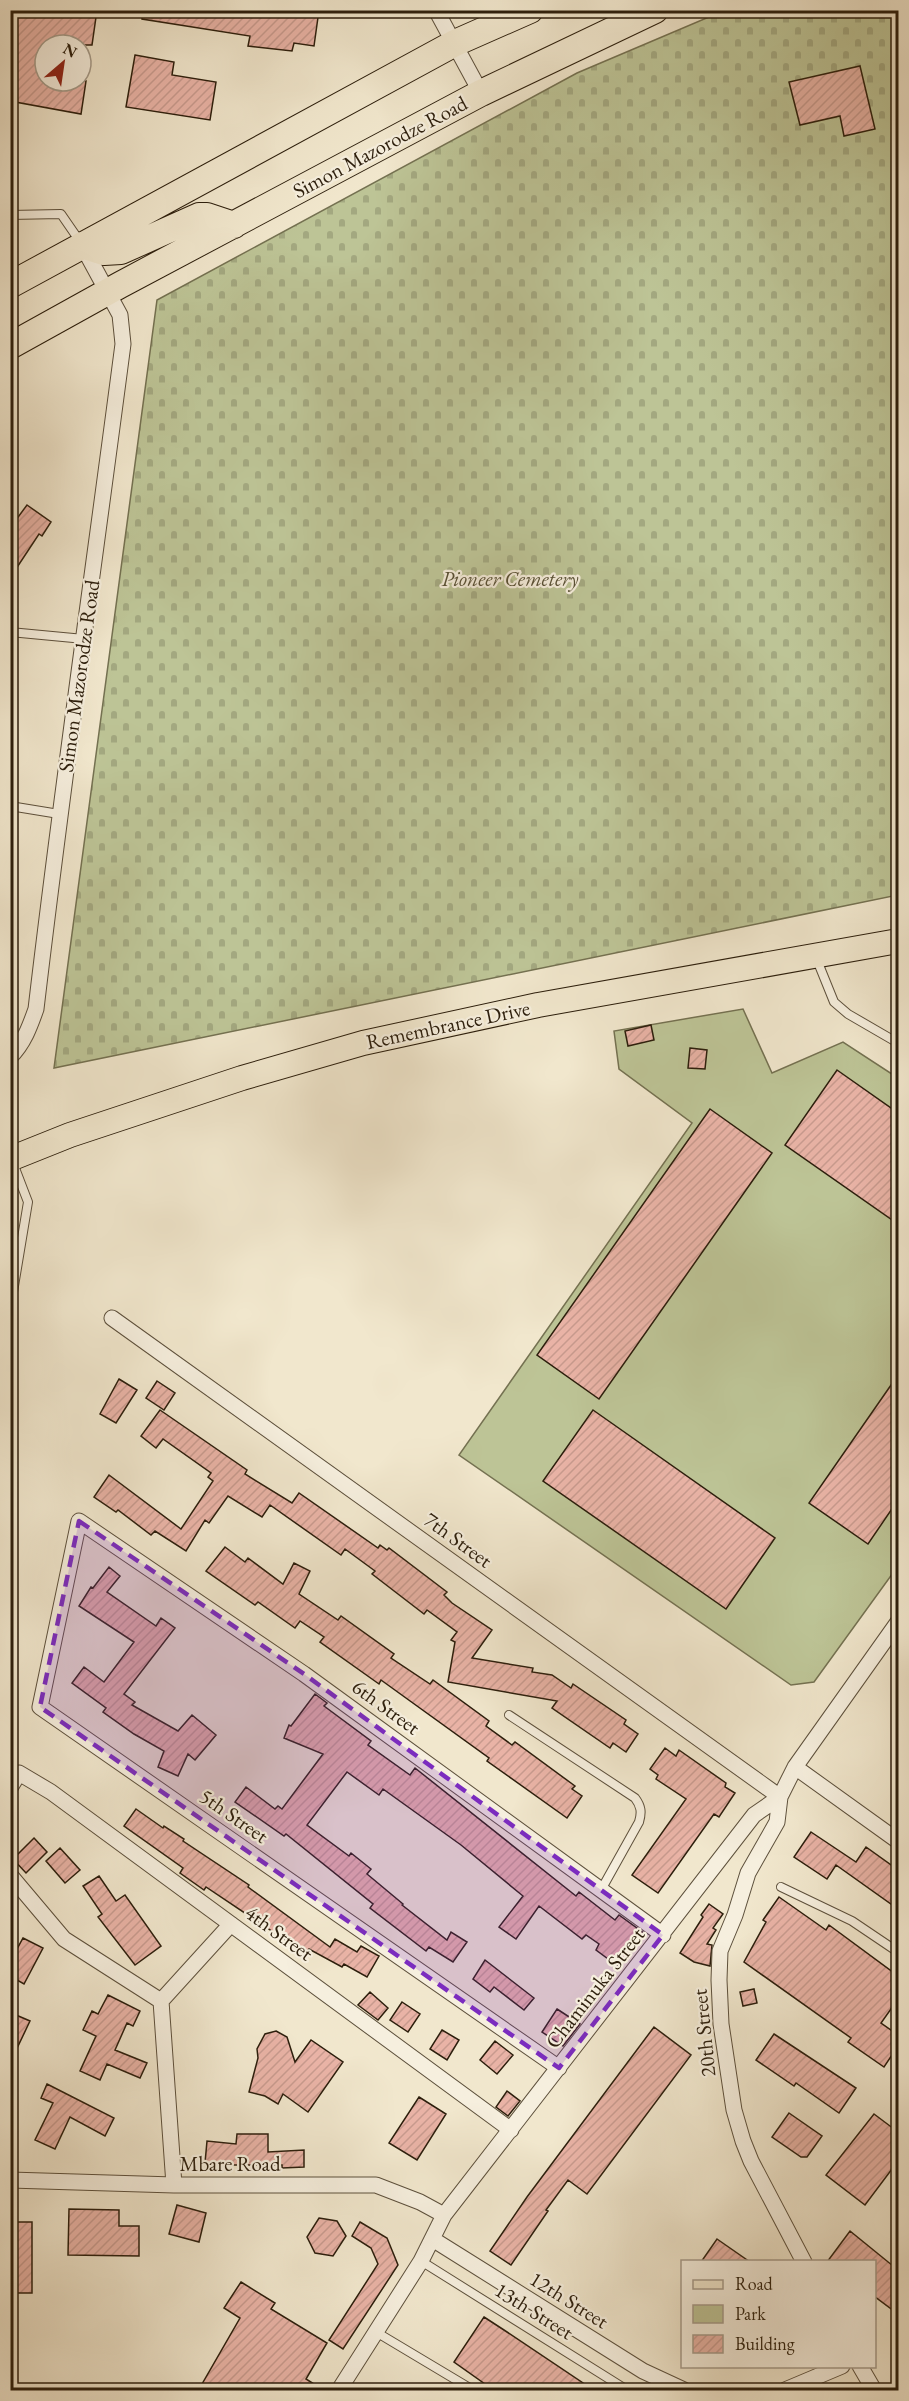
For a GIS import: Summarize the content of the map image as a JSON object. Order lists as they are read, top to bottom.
{
  "streets": {
    "highway": ["Simon Mazorodze Road"],
    "main road": ["Remembrance Drive"],
    "street": [
      "7th Street",
      "6th Street",
      "5th Street",
      "4th Street",
      "Chaminuka Street",
      "20th Street",
      "Mbare Road",
      "12th Street"
    ],
    "lane": ["13th Street"]
  },
  "crossings": [
    ["7th Street", "Chaminuka Street"],
    ["7th Street", "20th Street"],
    ["6th Street", "5th Street"],
    ["6th Street", "Chaminuka Street"],
    ["5th Street", "Chaminuka Street"],
    ["4th Street", "Chaminuka Street"],
    ["Chaminuka Street", "20th Street"],
    ["Chaminuka Street", "Mbare Road"],
    ["Chaminuka Street", "12th Street"],
    ["Chaminuka Street", "13th Street"]
  ],
  "parks": ["Pioneer Cemetery"],
  "legend": ["Road", "Park", "Building"],
  "north": "top right"
}
